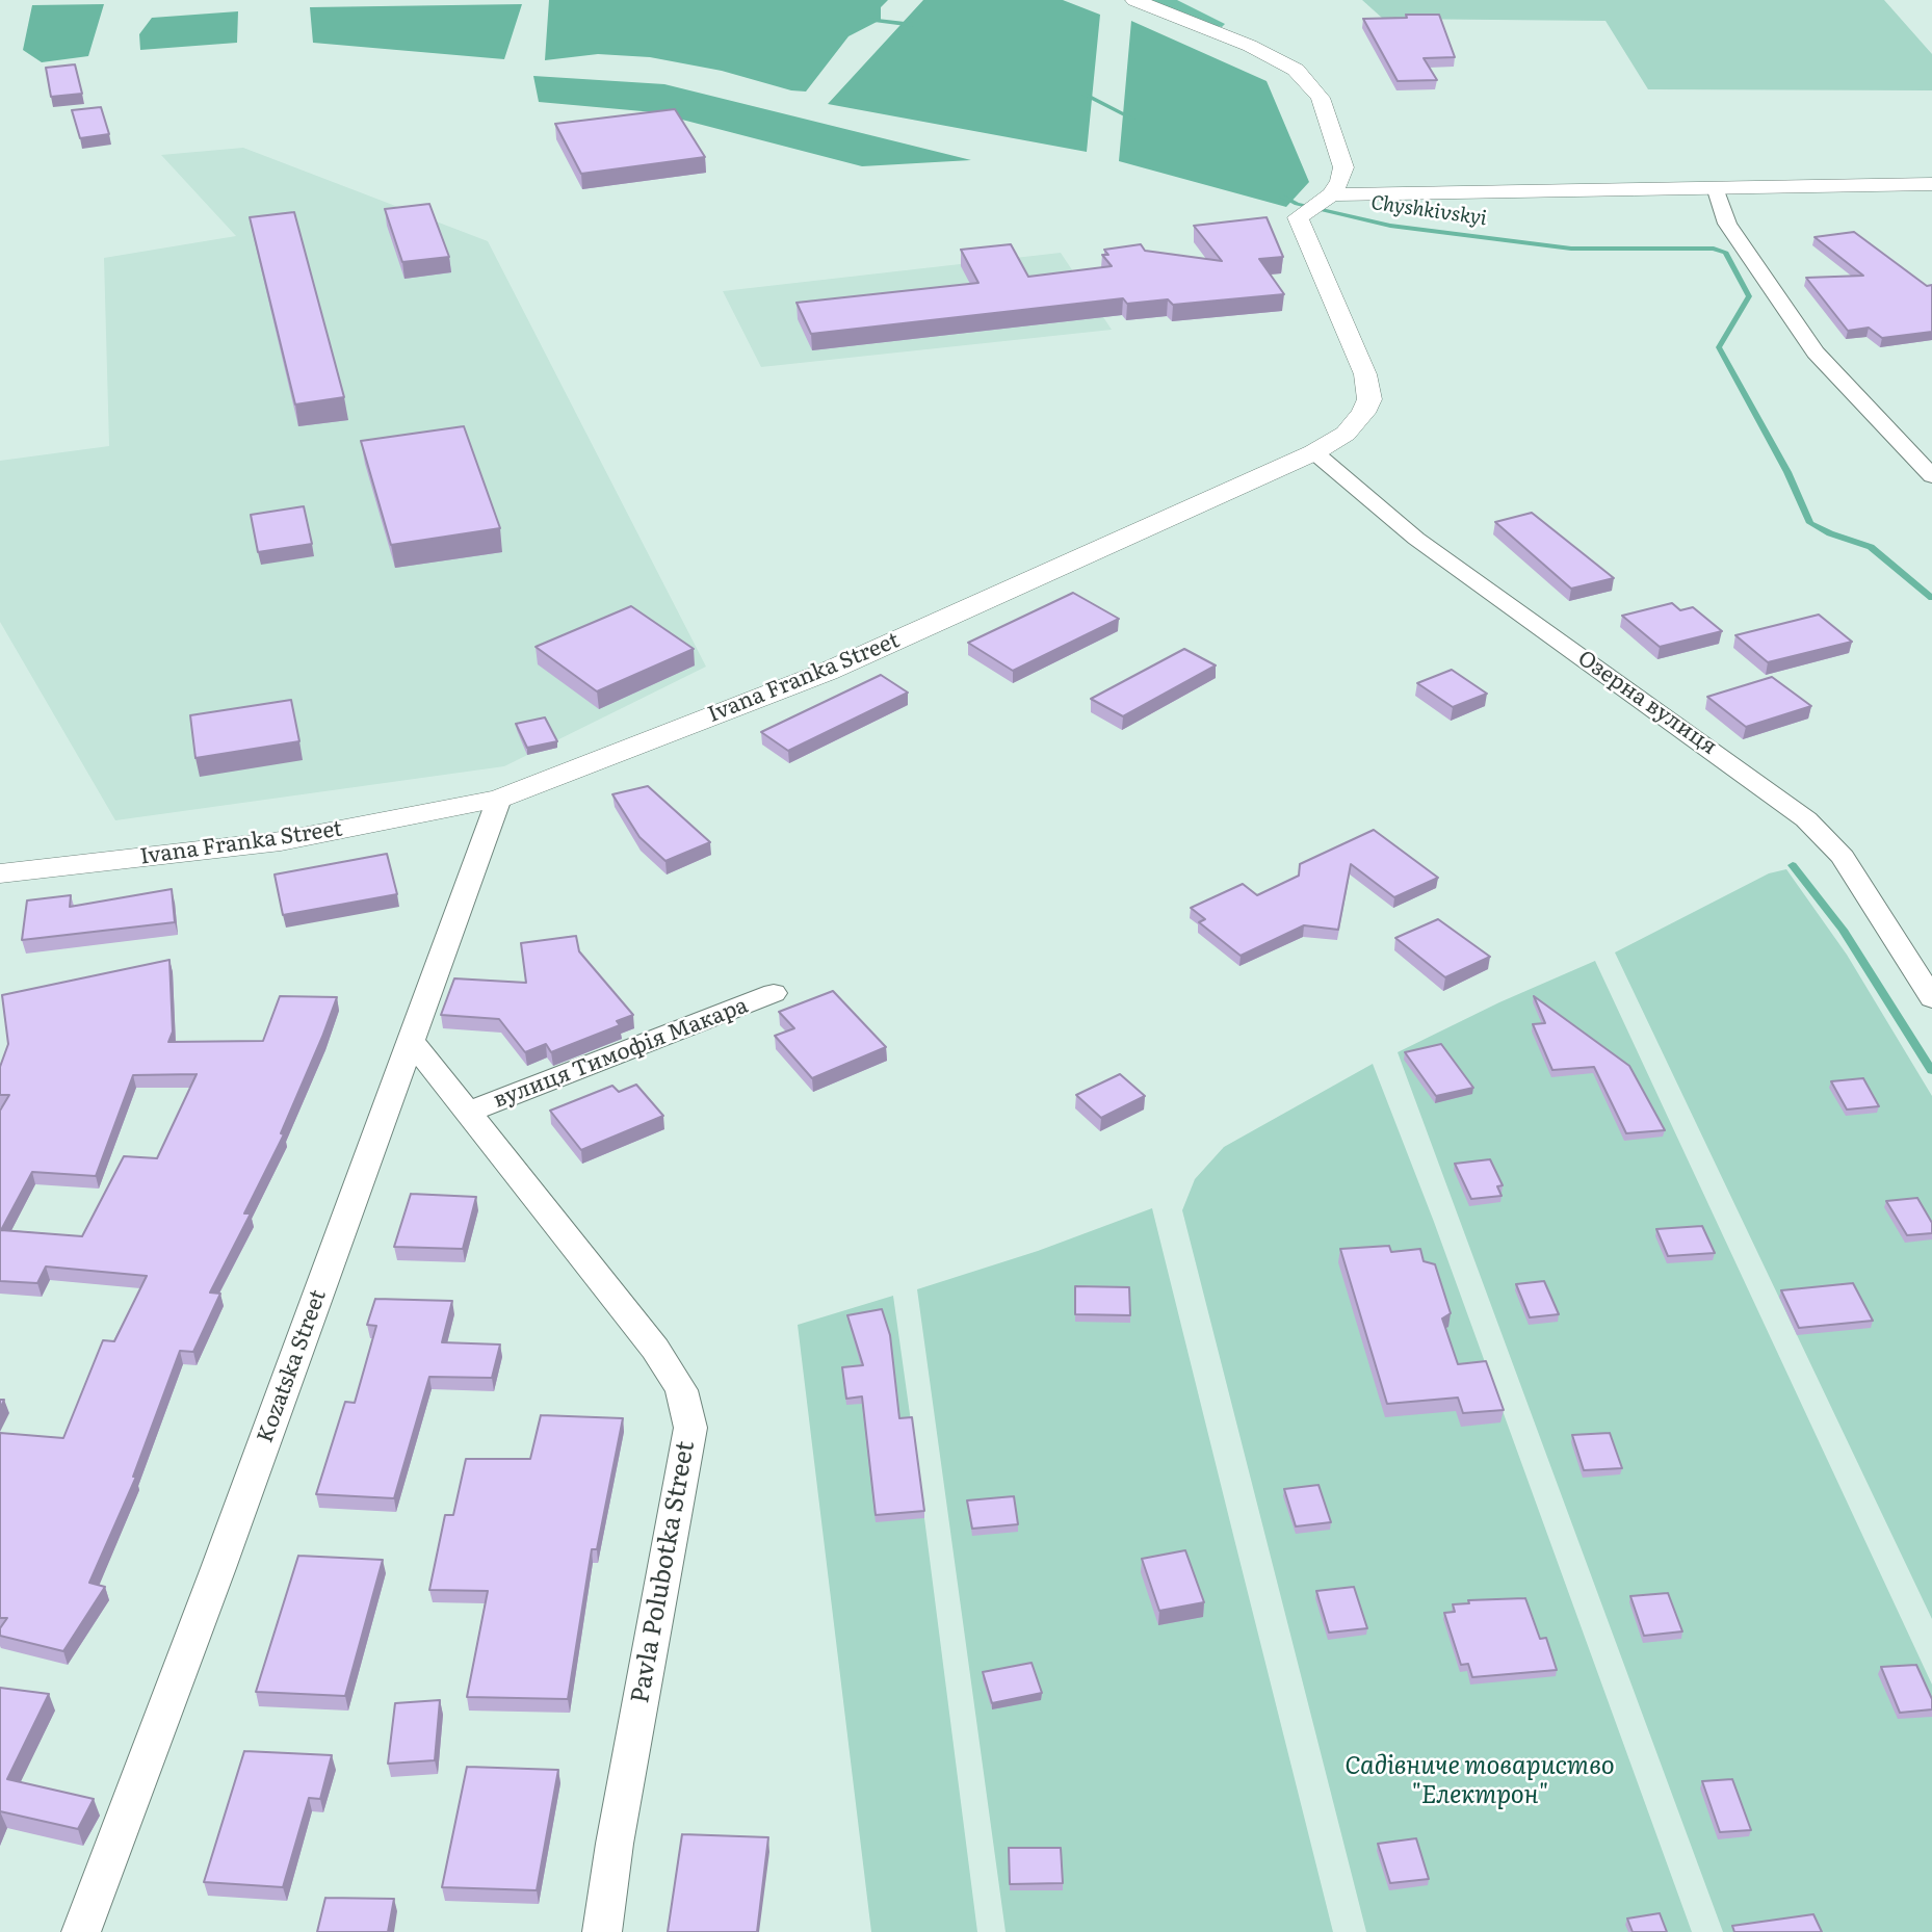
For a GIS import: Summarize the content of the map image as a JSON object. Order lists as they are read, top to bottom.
{
  "streets": {
    "street": [
      "Ivana Franka Street",
      "Озерна вулиця",
      "вулиця Тимофія Макара",
      "Kozatska Street",
      "Pavla Polubotka Street"
    ]
  },
  "crossings": [
    ["Ivana Franka Street", "Озерна вулиця"],
    ["Ivana Franka Street", "Kozatska Street"],
    ["вулиця Тимофія Макара", "Pavla Polubotka Street"],
    ["Kozatska Street", "Pavla Polubotka Street"]
  ],
  "water": ["Chyshkivskyi"],
  "parks": ["Садівниче товариство \"Електрон\""]
}
